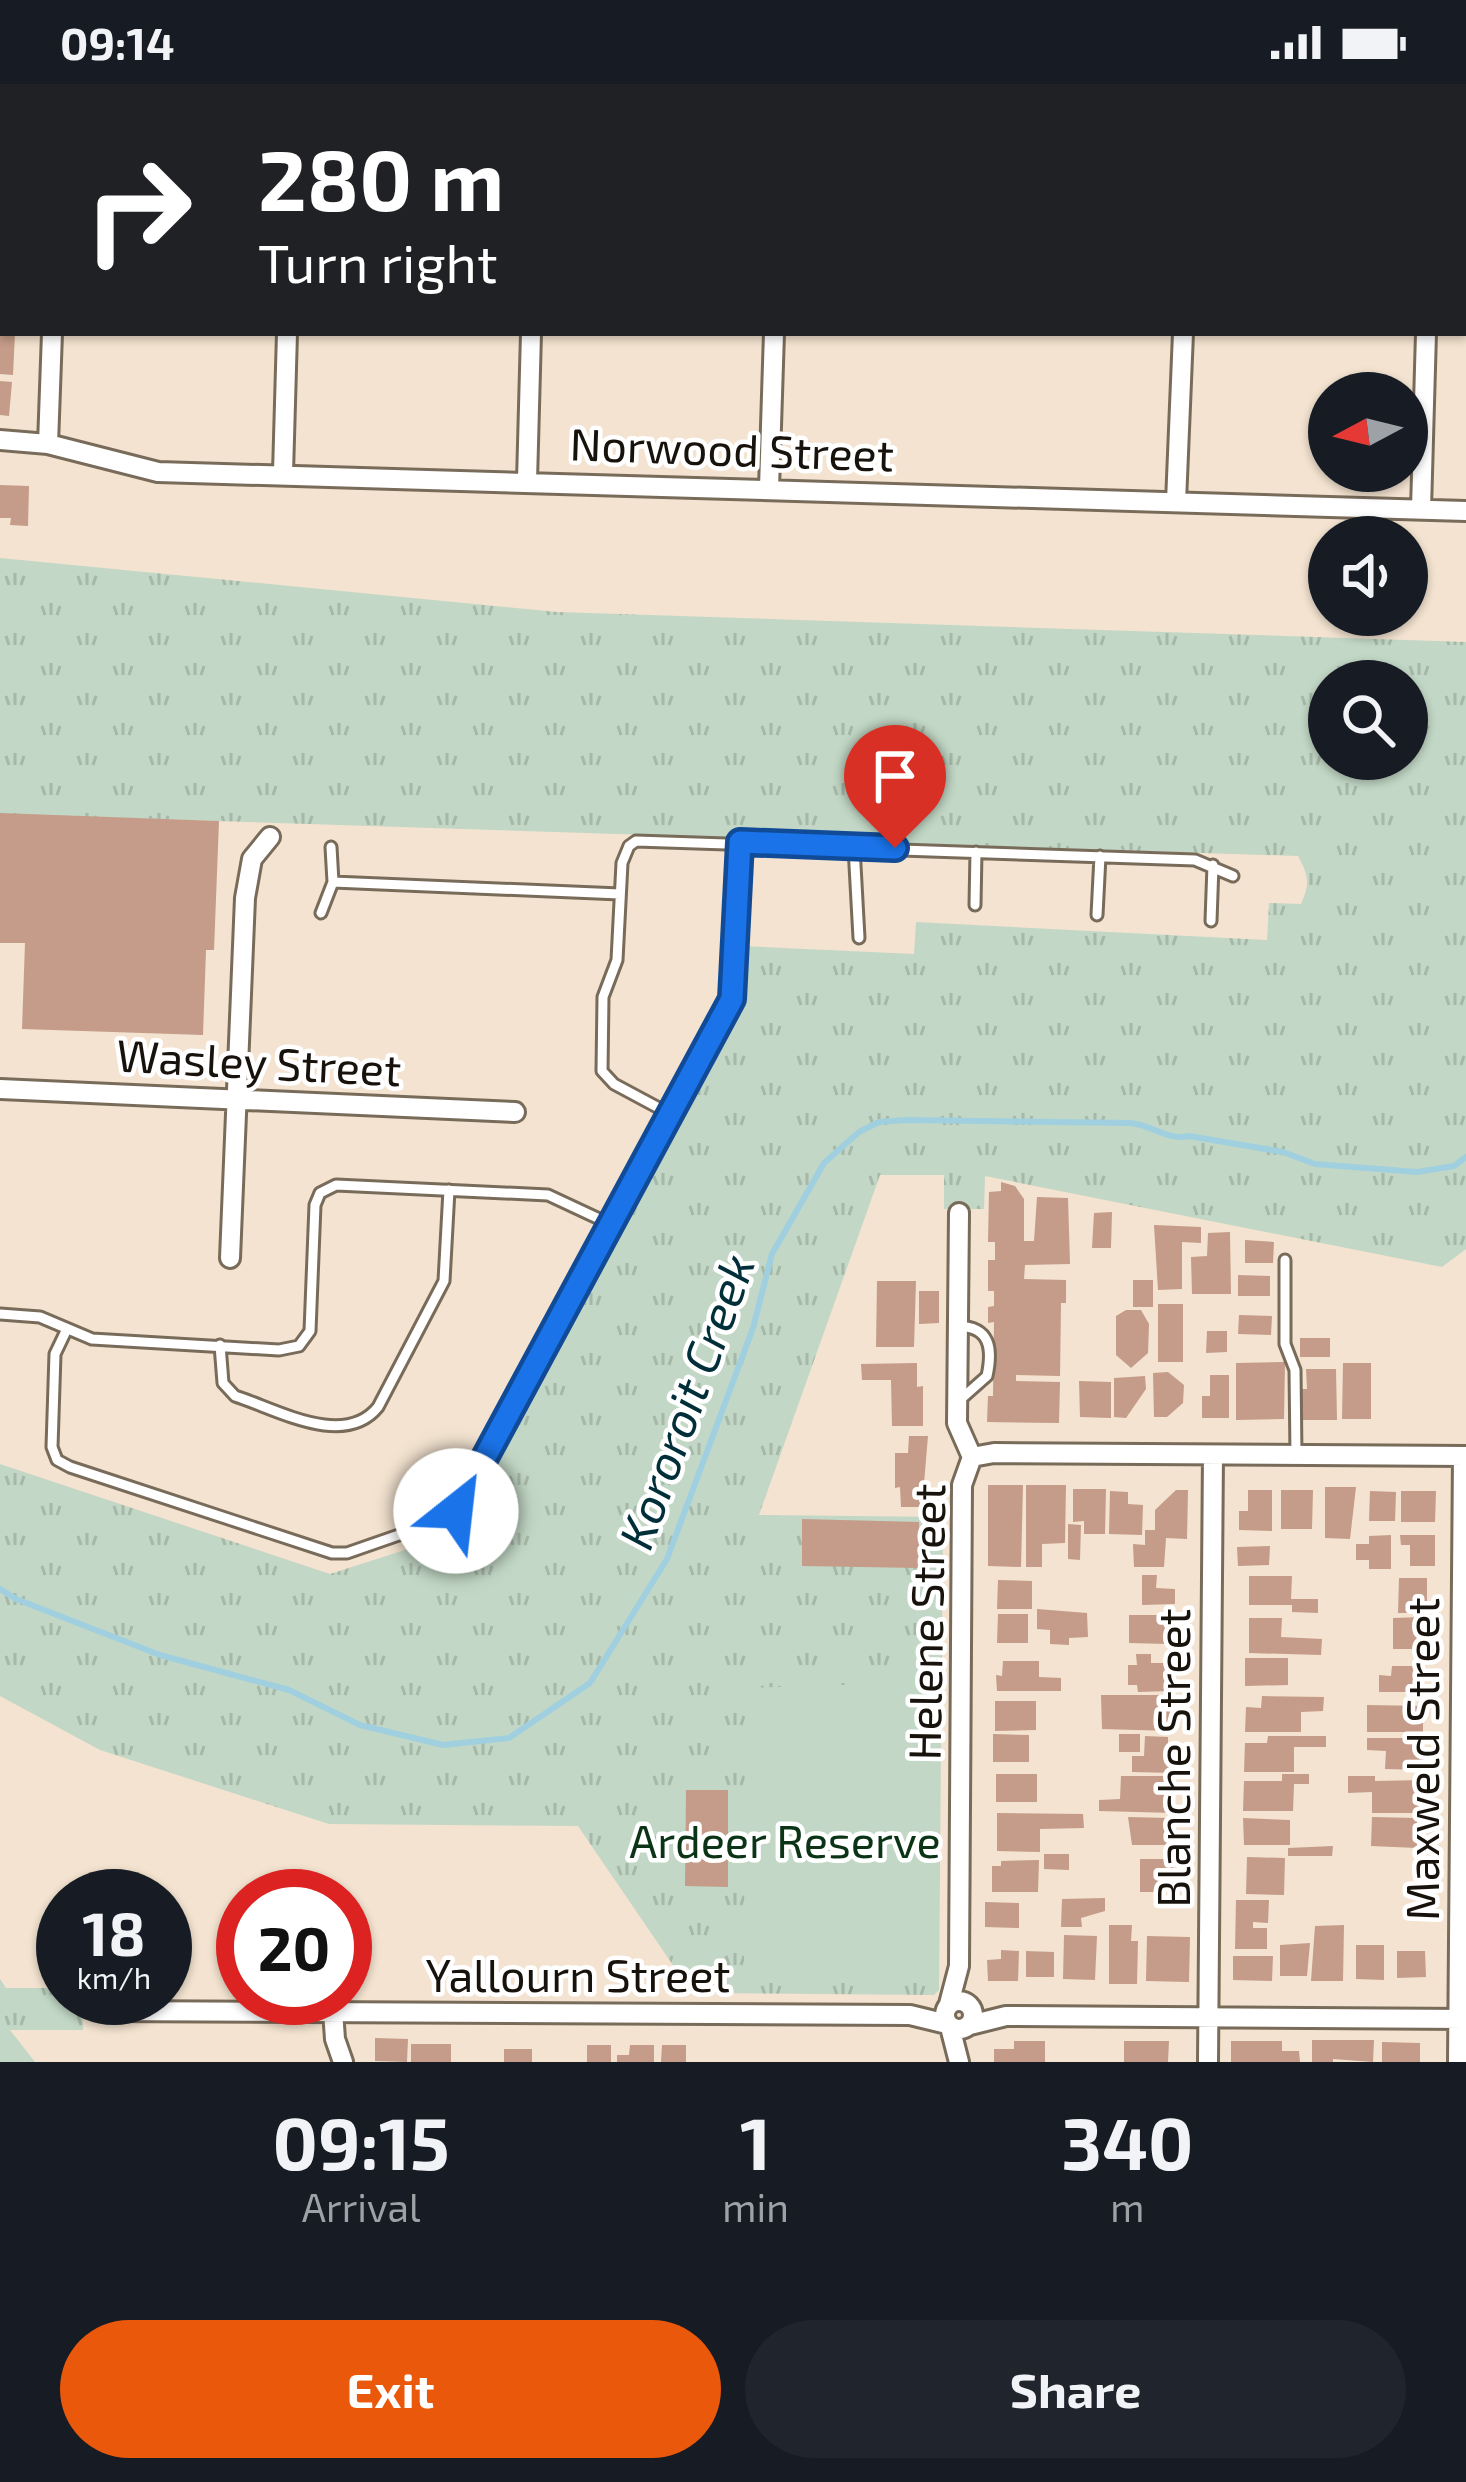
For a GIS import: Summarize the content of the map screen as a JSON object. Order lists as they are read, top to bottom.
{
  "streets": {
    "street": [
      "Norwood Street",
      "Wasley Street",
      "Helene Street",
      "Blanche Street",
      "Maxweld Street",
      "Yallourn Street"
    ]
  },
  "crossings": [
    ["Helene Street", "Yallourn Street"],
    ["Blanche Street", "Yallourn Street"],
    ["Maxweld Street", "Yallourn Street"]
  ],
  "water": ["Kororoit Creek"],
  "parks": ["Ardeer Reserve"],
  "north": "left",
  "page": {
    "status": "09:14",
    "turn": ["280 m", "Turn right"],
    "speed": "18 km/h",
    "limit": "20",
    "eta": [
      "09:15",
      "Arrival",
      "1",
      "min",
      "340",
      "m"
    ],
    "buttons": ["Exit", "Share"]
  }
}
